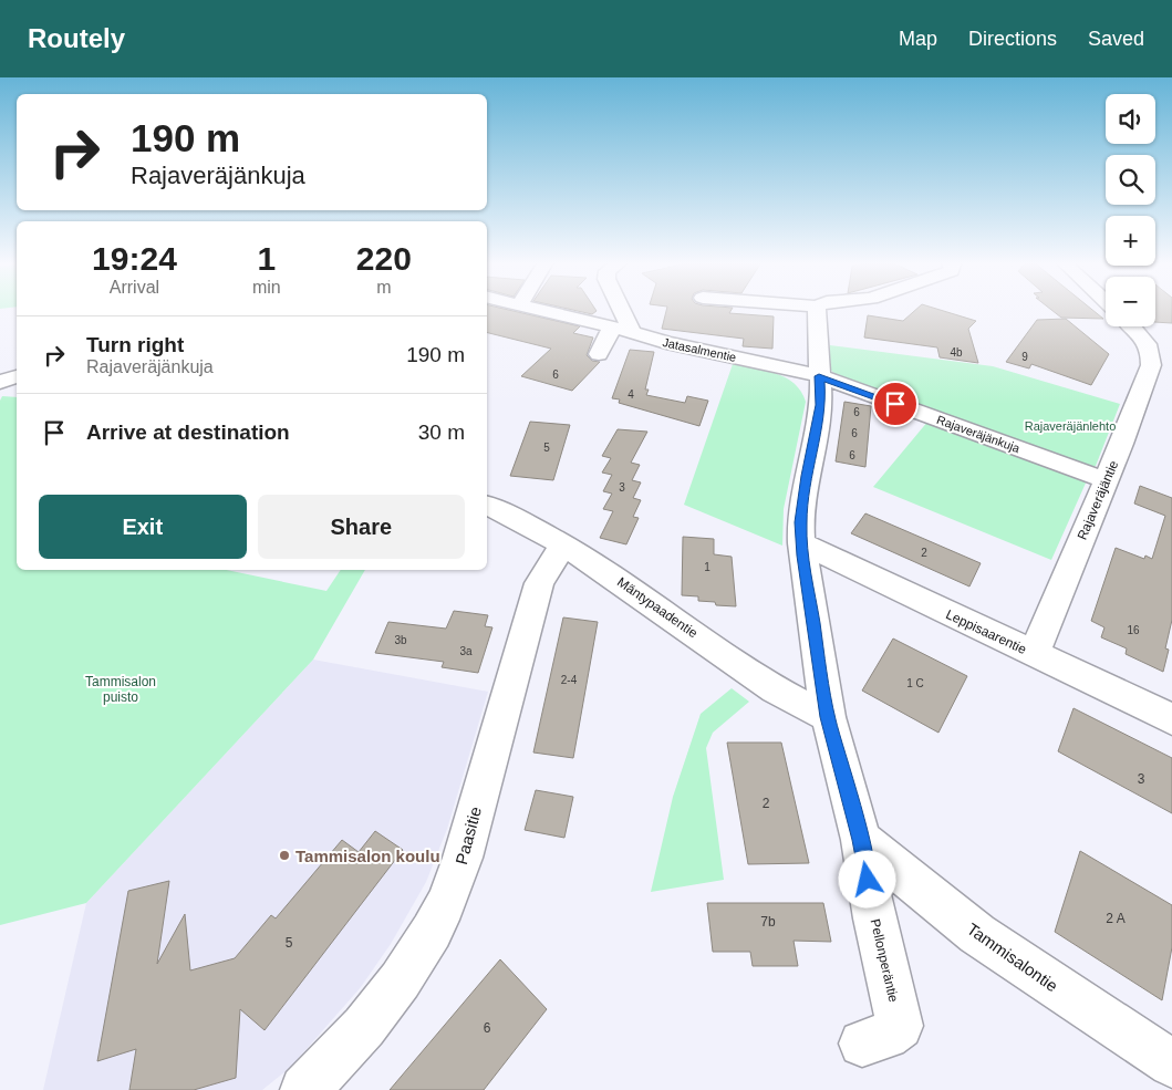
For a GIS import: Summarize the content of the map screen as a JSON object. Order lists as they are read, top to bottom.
{
  "streets": {
    "street": [
      "Jatasalmentie",
      "Rajaveräjänkuja",
      "Rajaveräjäntie",
      "Mäntypaadentie",
      "Leppisaarentie",
      "Paasitie",
      "Tammisalontie",
      "Pellonperäntie"
    ]
  },
  "crossings": [
    ["Jatasalmentie", "Rajaveräjänkuja"],
    ["Jatasalmentie", "Pellonperäntie"],
    ["Rajaveräjänkuja", "Rajaveräjäntie"],
    ["Rajaveräjänkuja", "Pellonperäntie"],
    ["Rajaveräjäntie", "Leppisaarentie"],
    ["Mäntypaadentie", "Paasitie"],
    ["Mäntypaadentie", "Pellonperäntie"],
    ["Leppisaarentie", "Pellonperäntie"],
    ["Tammisalontie", "Pellonperäntie"]
  ],
  "parks": ["Rajaveräjänlehto", "Tammisalon puisto"],
  "places": ["Tammisalon koulu"],
  "house_numbers": [
    "4b",
    "9",
    "6",
    "4",
    "6",
    "6",
    "5",
    "6",
    "3",
    "2",
    "1",
    "16",
    "3b",
    "3a",
    "2-4",
    "1 C",
    "3",
    "2",
    "2 A",
    "7b",
    "5",
    "6"
  ],
  "page": {
    "header": "Routely",
    "nav": ["Map", "Directions", "Saved"],
    "map_buttons": ["+", "−"],
    "turn": ["190 m", "Rajaveräjänkuja"],
    "eta": [
      "19:24",
      "Arrival",
      "1",
      "min",
      "220",
      "m"
    ],
    "list": [
      {
        "name": "Turn right",
        "note": "Rajaveräjänkuja",
        "value": "190 m"
      },
      {
        "name": "Arrive at destination",
        "value": "30 m"
      }
    ],
    "buttons": ["Exit", "Share"]
  }
}
